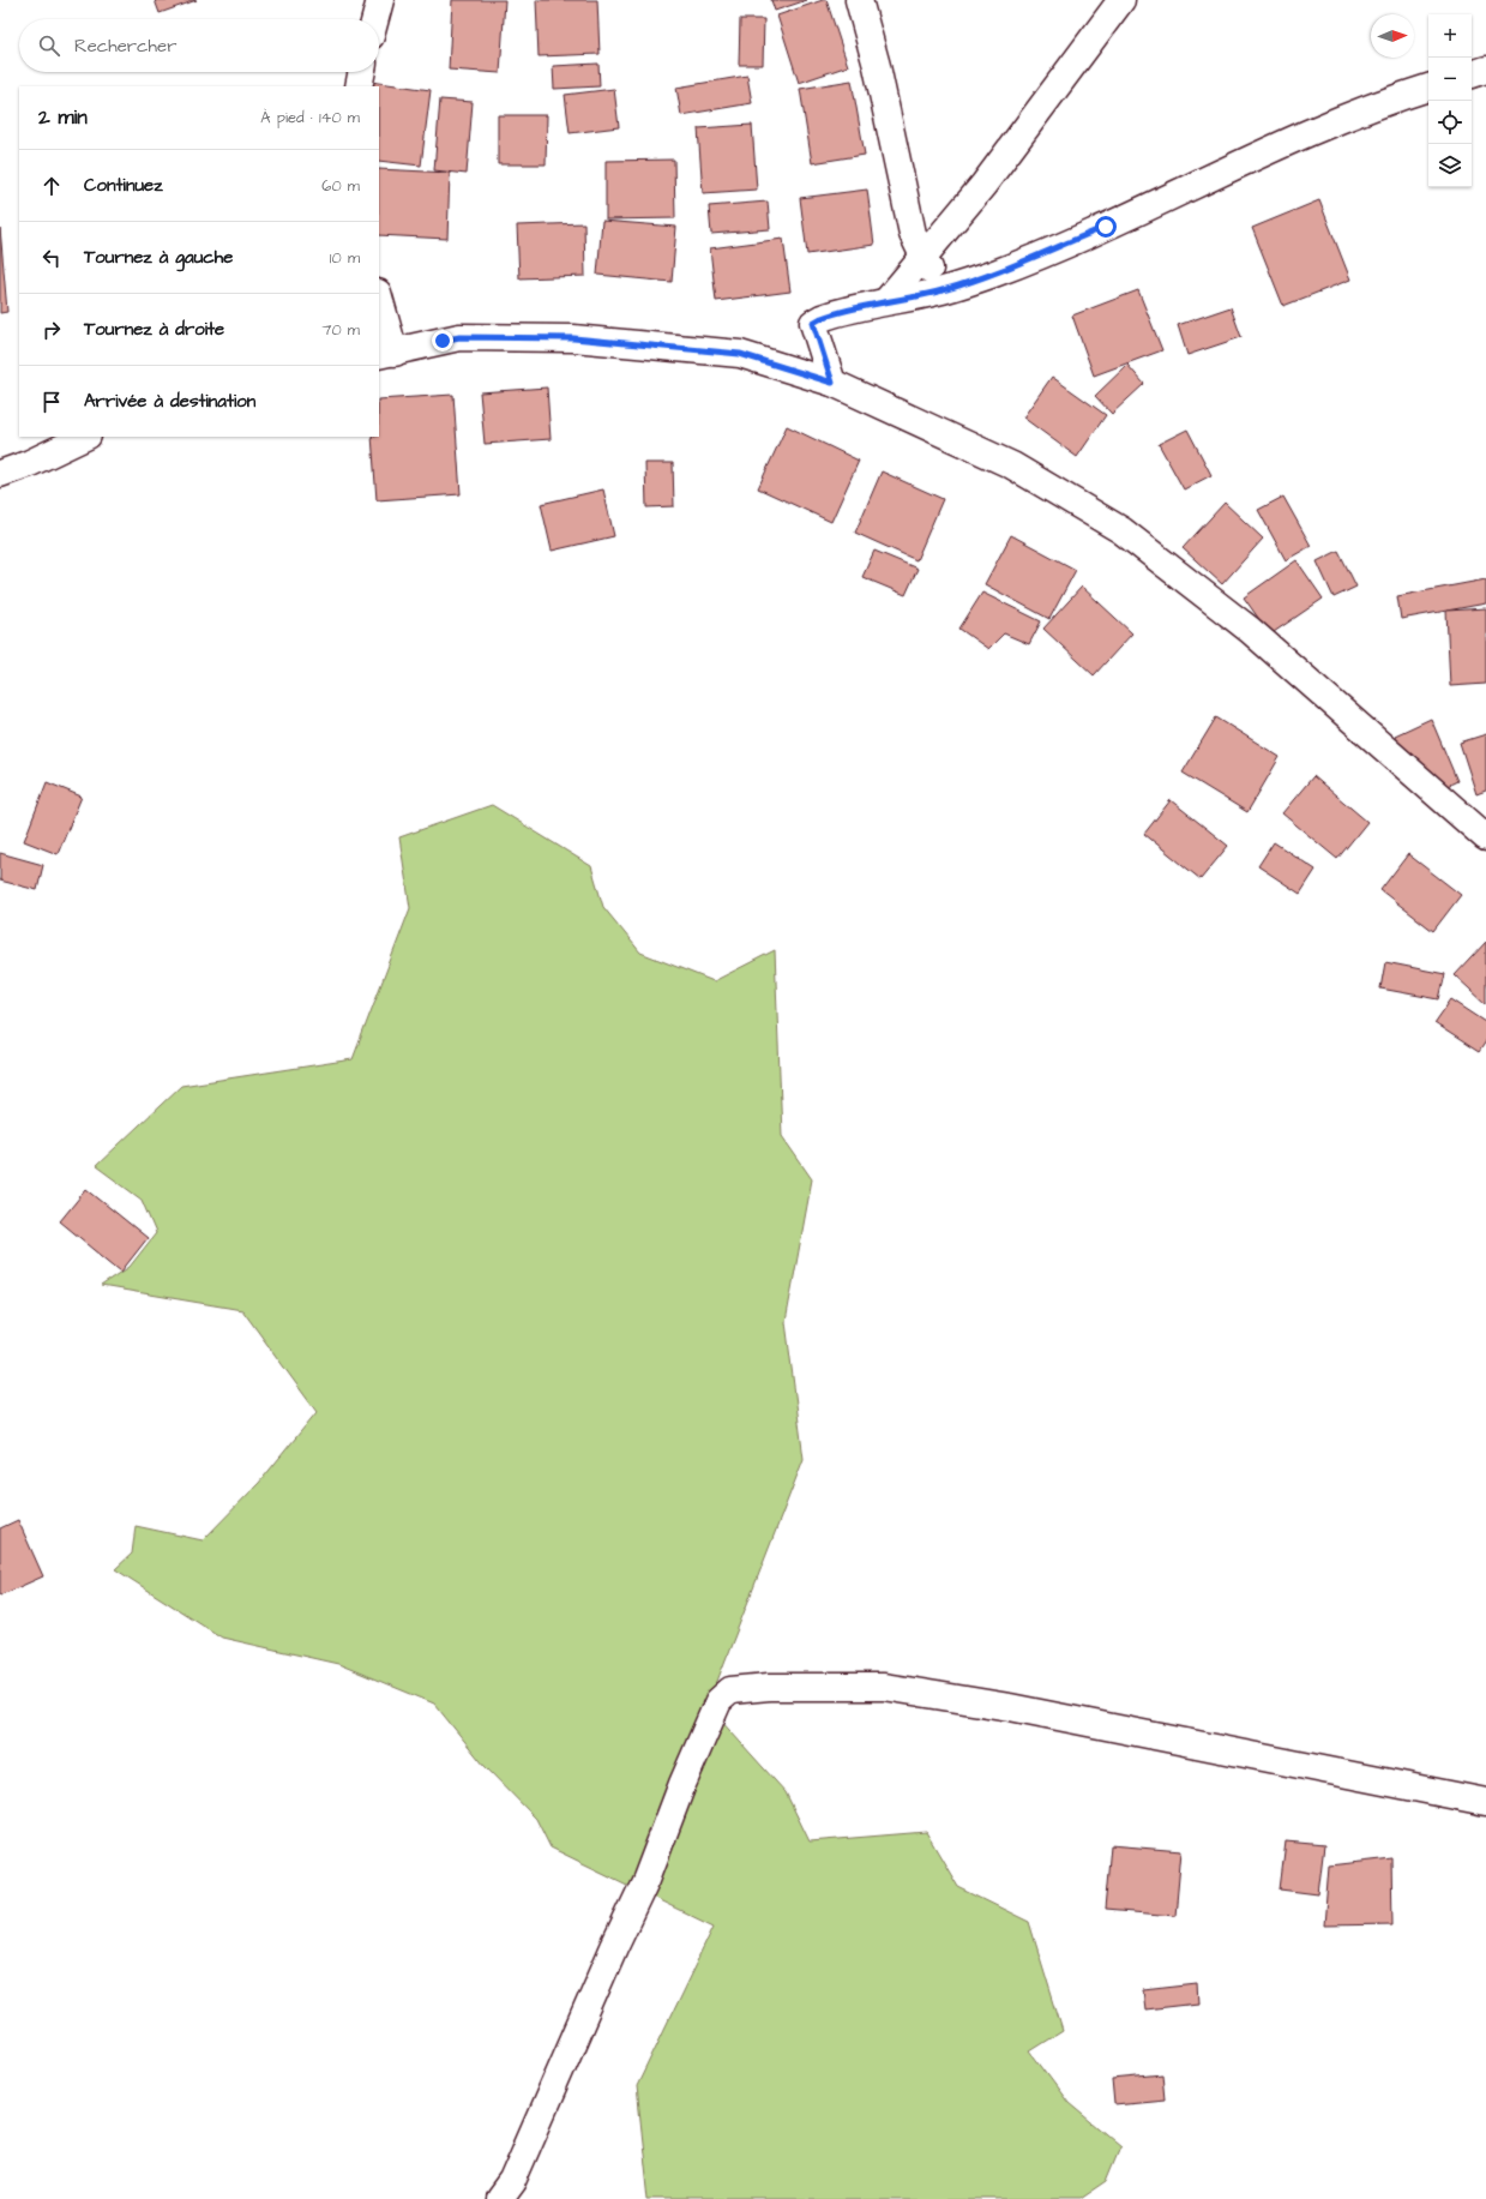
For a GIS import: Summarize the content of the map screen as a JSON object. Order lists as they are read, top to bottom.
{
  "north": "right",
  "page": {
    "map_buttons": ["+", "−"],
    "search": "Rechercher",
    "heading": ["2 min", "À pied · 140 m"],
    "list": [
      ["Continuez", "60 m"],
      ["Tournez à gauche", "10 m"],
      ["Tournez à droite", "70 m"],
      "Arrivée à destination"
    ]
  }
}
